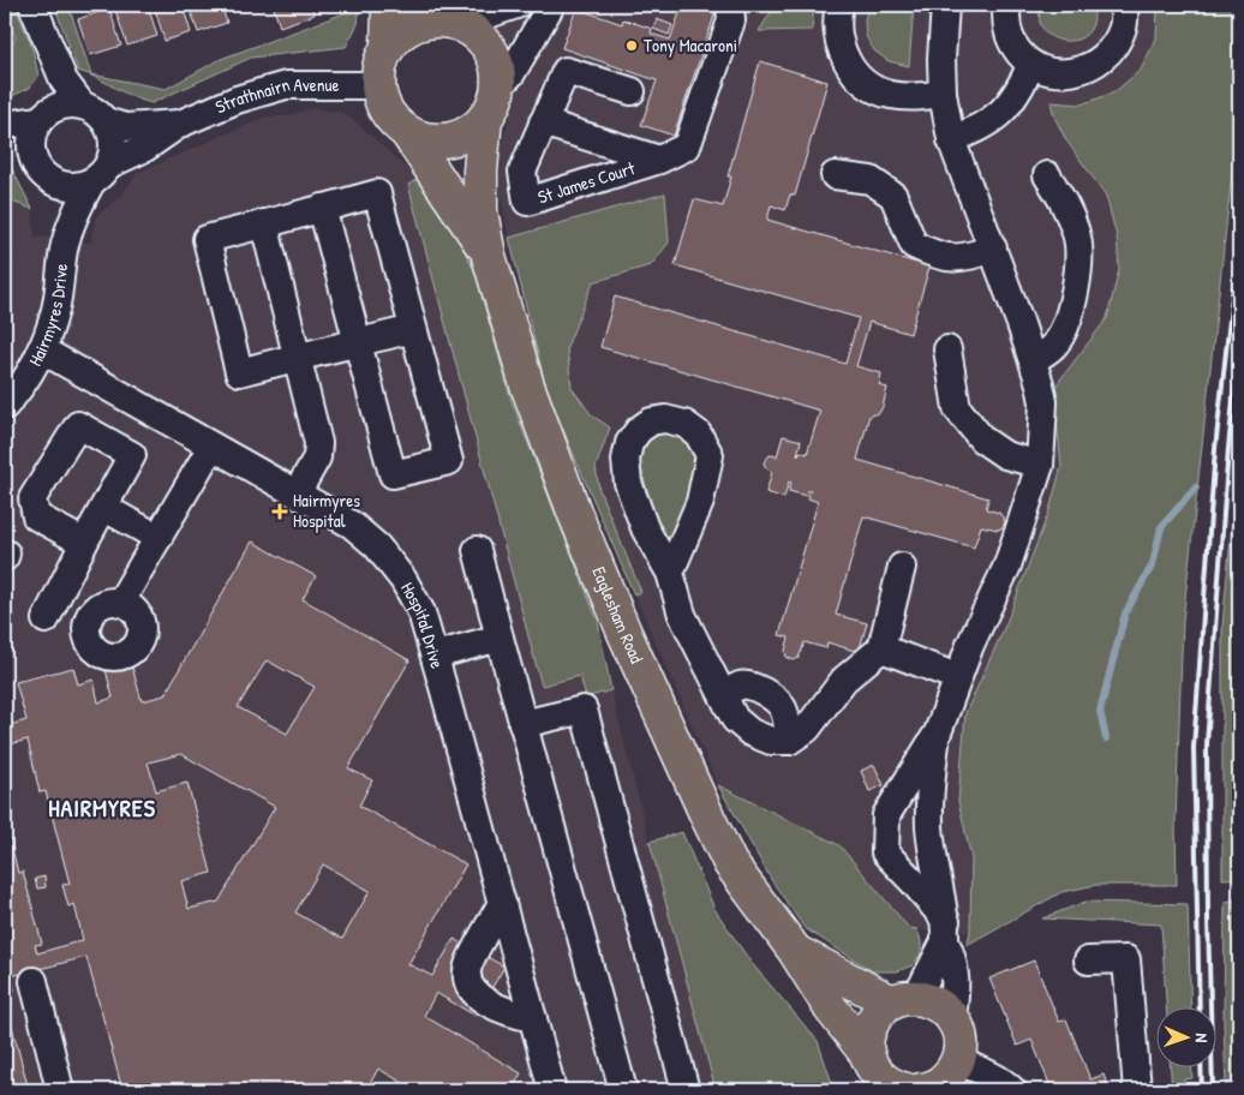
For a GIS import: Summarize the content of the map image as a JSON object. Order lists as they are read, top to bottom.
{
  "streets": {
    "main road": ["Eaglesham Road"],
    "street": [
      "Strathnairn Avenue",
      "St James Court",
      "Hairmyres Drive",
      "Hospital Drive"
    ]
  },
  "crossings": [
    ["Strathnairn Avenue", "Hairmyres Drive"],
    ["Strathnairn Avenue", "Eaglesham Road"],
    ["Hairmyres Drive", "Hospital Drive"]
  ],
  "districts": ["HAIRMYRES"],
  "places": {
    "other": ["Tony Macaroni"],
    "health": ["Hairmyres Hospital"]
  },
  "north": "right"
}
